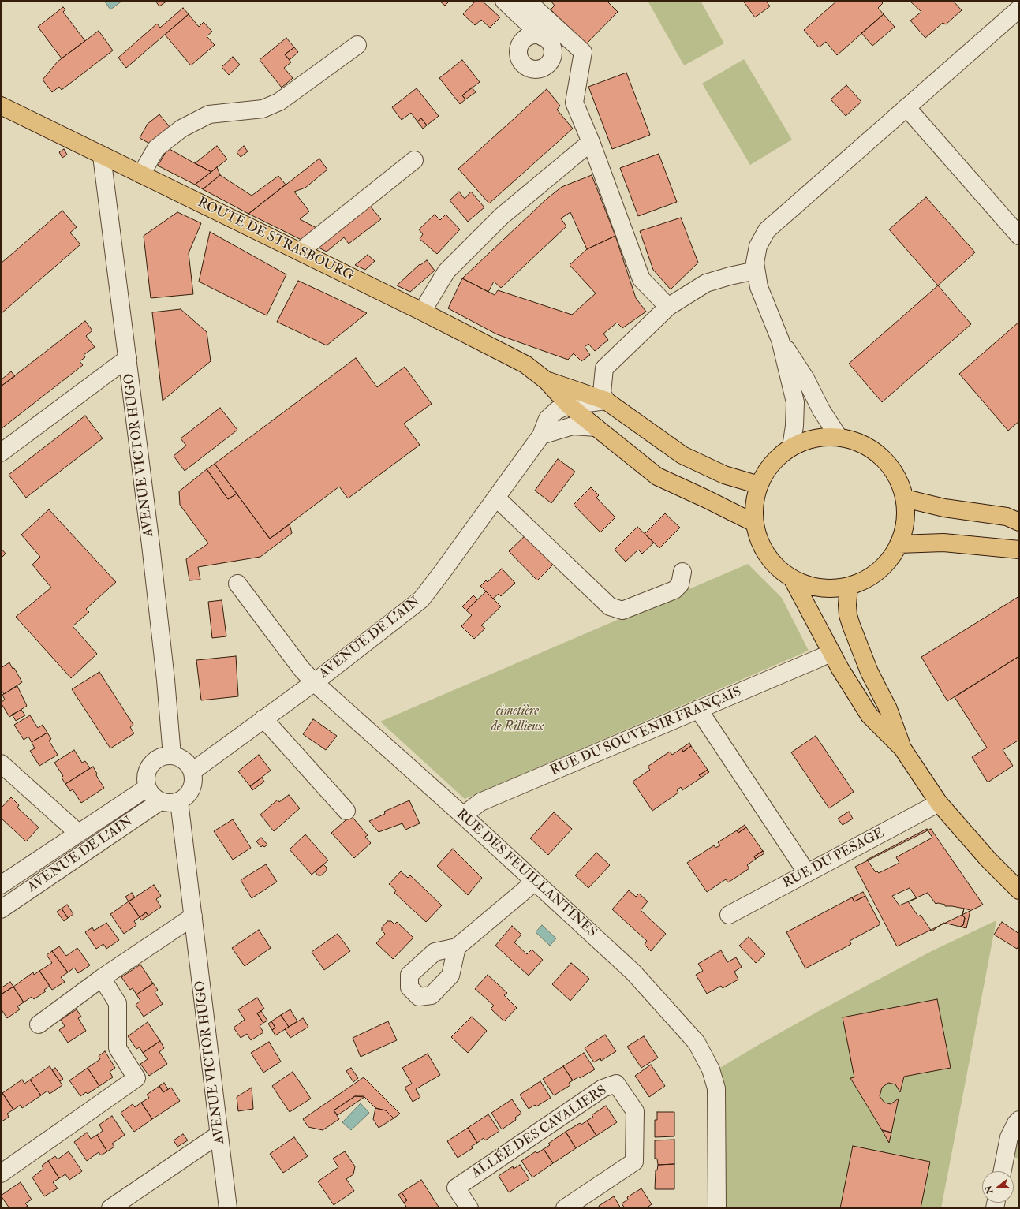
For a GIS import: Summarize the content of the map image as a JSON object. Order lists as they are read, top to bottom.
{
  "streets": {
    "main road": ["ROUTE DE STRASBOURG"],
    "street": [
      "AVENUE VICTOR HUGO",
      "AVENUE DE L'AIN",
      "RUE DU SOUVENIR FRANÇAIS",
      "RUE DU PESAGE",
      "RUE DES FEUILLANTINES",
      "ALLÉE DES CAVALIERS"
    ]
  },
  "crossings": [
    ["ROUTE DE STRASBOURG", "AVENUE VICTOR HUGO"],
    ["ROUTE DE STRASBOURG", "AVENUE DE L'AIN"],
    ["AVENUE VICTOR HUGO", "AVENUE DE L'AIN"],
    ["AVENUE DE L'AIN", "RUE DES FEUILLANTINES"],
    ["RUE DU SOUVENIR FRANÇAIS", "RUE DES FEUILLANTINES"]
  ],
  "parks": ["cimetière de Rillieux"],
  "north": "left"
}
